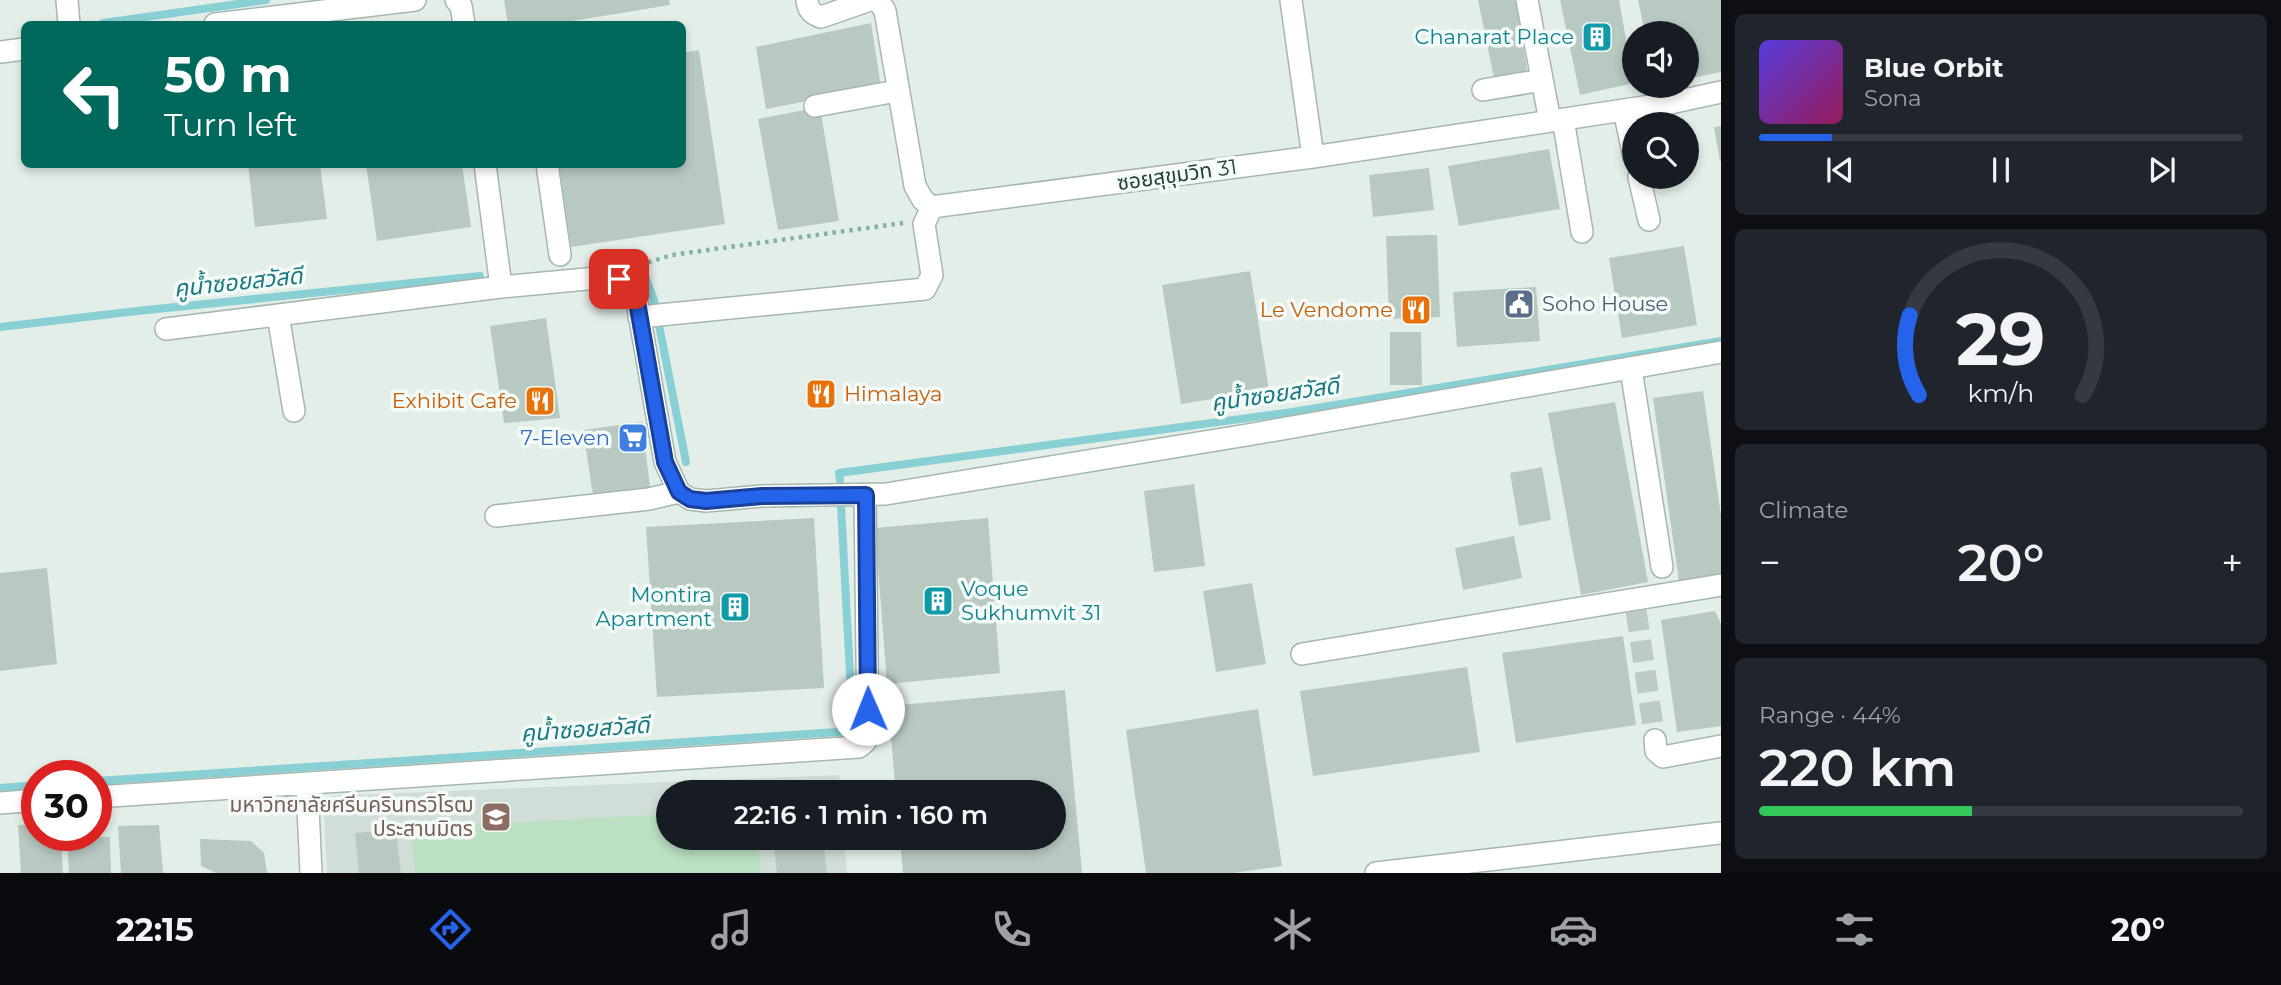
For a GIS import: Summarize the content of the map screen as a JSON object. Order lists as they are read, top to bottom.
{
  "streets": {
    "street": ["ซอยสุขุมวิท 31"]
  },
  "water": ["คูน้ำซอยสวัสดี"],
  "places": {
    "building": ["Chanarat Place", "Voque Sukhumvit 31", "Montira Apartment"],
    "public building": ["Soho House"],
    "restaurant": ["Le Vendome", "Himalaya", "Exhibit Cafe"],
    "supermarket": ["7-Eleven"],
    "school or university": ["มหาวิทยาลัยศรีนครินทรวิโรฒ ประสานมิตร"]
  },
  "page": {
    "turn": ["50 m", "Turn left"],
    "song": ["Blue Orbit", "Sona"],
    "tile": [
      "Climate",
      ["Range · 44%", "220 km"]
    ],
    "heat": ["−", "20°", "+"],
    "limit": "30",
    "trip": "22:16 · 1 min · 160 m",
    "tabs": ["22:15", "20°"],
    "gauge": ["29", "km/h"]
  }
}
